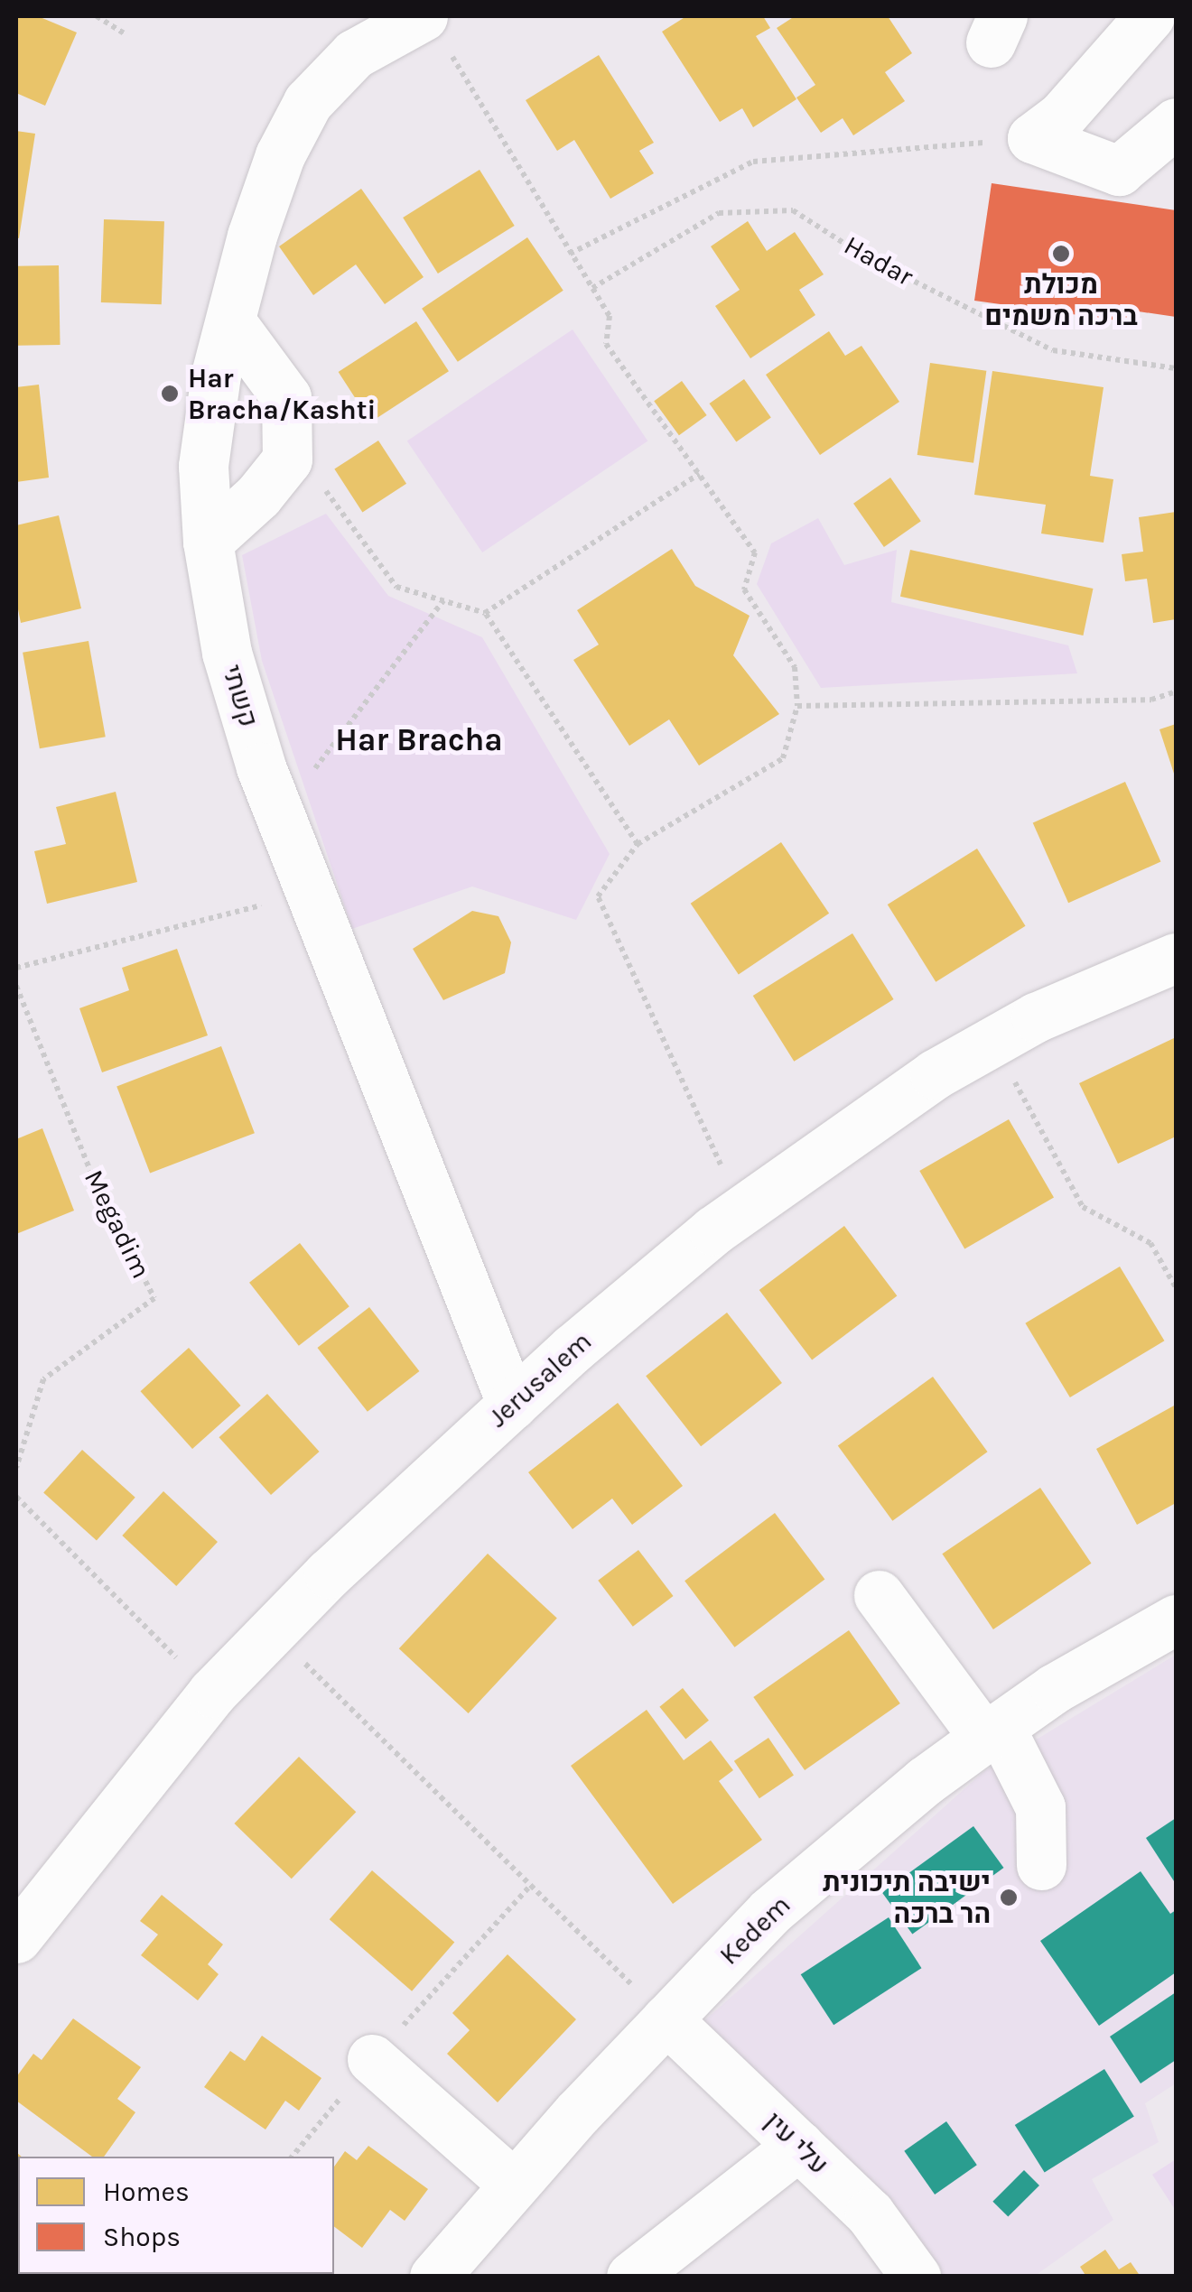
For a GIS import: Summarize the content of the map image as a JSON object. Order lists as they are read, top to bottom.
{
  "streets": {
    "street": [
      "קשתי",
      "Jerusalem",
      "Kedem",
      "עלי עין"
    ],
    "path": ["Hadar", "Megadim"]
  },
  "crossings": [
    ["קשתי", "Jerusalem"],
    ["Kedem", "עלי עין"]
  ],
  "districts": ["Har Bracha"],
  "places": ["מכולת ברכה משמים", "Har Bracha/Kashti", "ישיבה תיכונית הר ברכה"],
  "legend": ["Homes", "Shops"]
}
